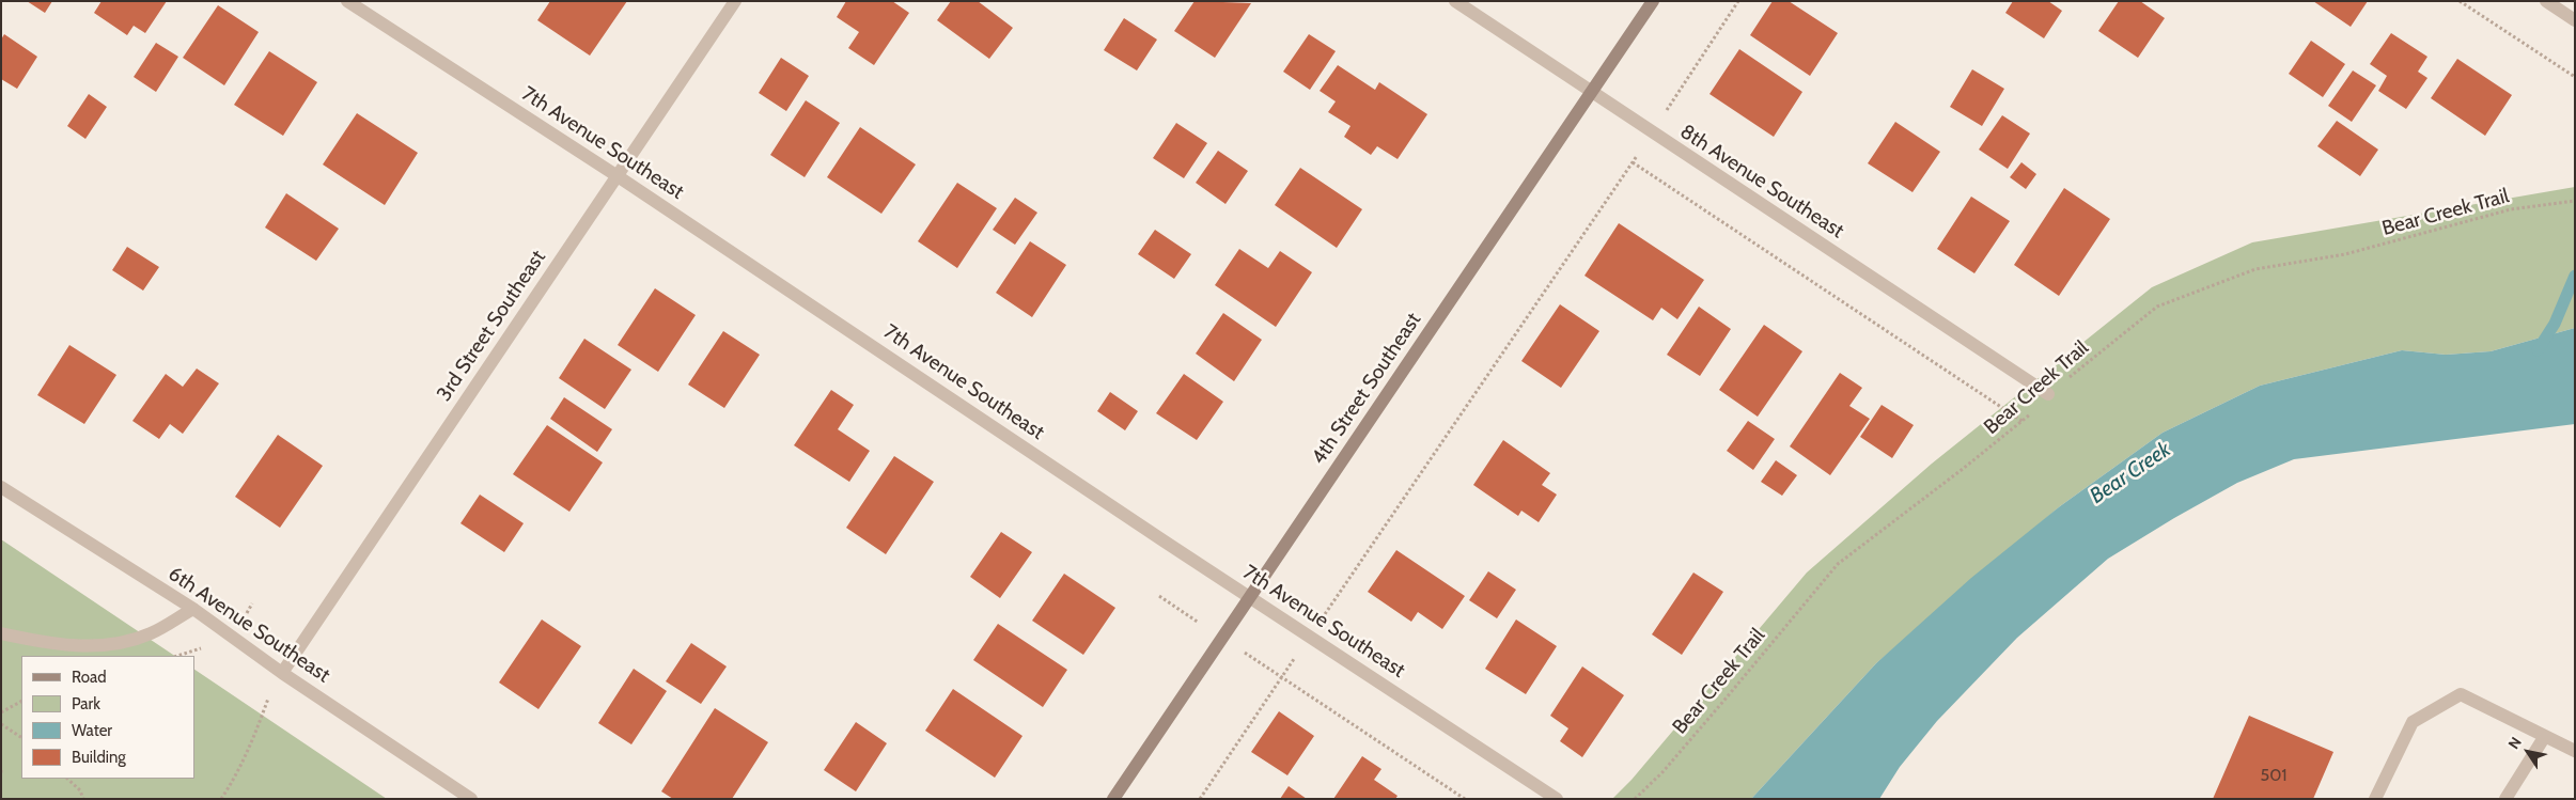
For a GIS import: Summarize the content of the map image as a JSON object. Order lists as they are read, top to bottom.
{
  "streets": {
    "main road": ["4th Street Southeast"],
    "street": [
      "7th Avenue Southeast",
      "8th Avenue Southeast",
      "3rd Street Southeast",
      "6th Avenue Southeast"
    ],
    "path": ["Bear Creek Trail"]
  },
  "crossings": [
    ["7th Avenue Southeast", "3rd Street Southeast"],
    ["7th Avenue Southeast", "4th Street Southeast"],
    ["8th Avenue Southeast", "Bear Creek Trail"],
    ["8th Avenue Southeast", "4th Street Southeast"],
    ["3rd Street Southeast", "6th Avenue Southeast"]
  ],
  "water": ["Bear Creek"],
  "house_numbers": ["501"],
  "legend": [
    "Road",
    "Park",
    "Water",
    "Building"
  ],
  "north": "top left"
}
